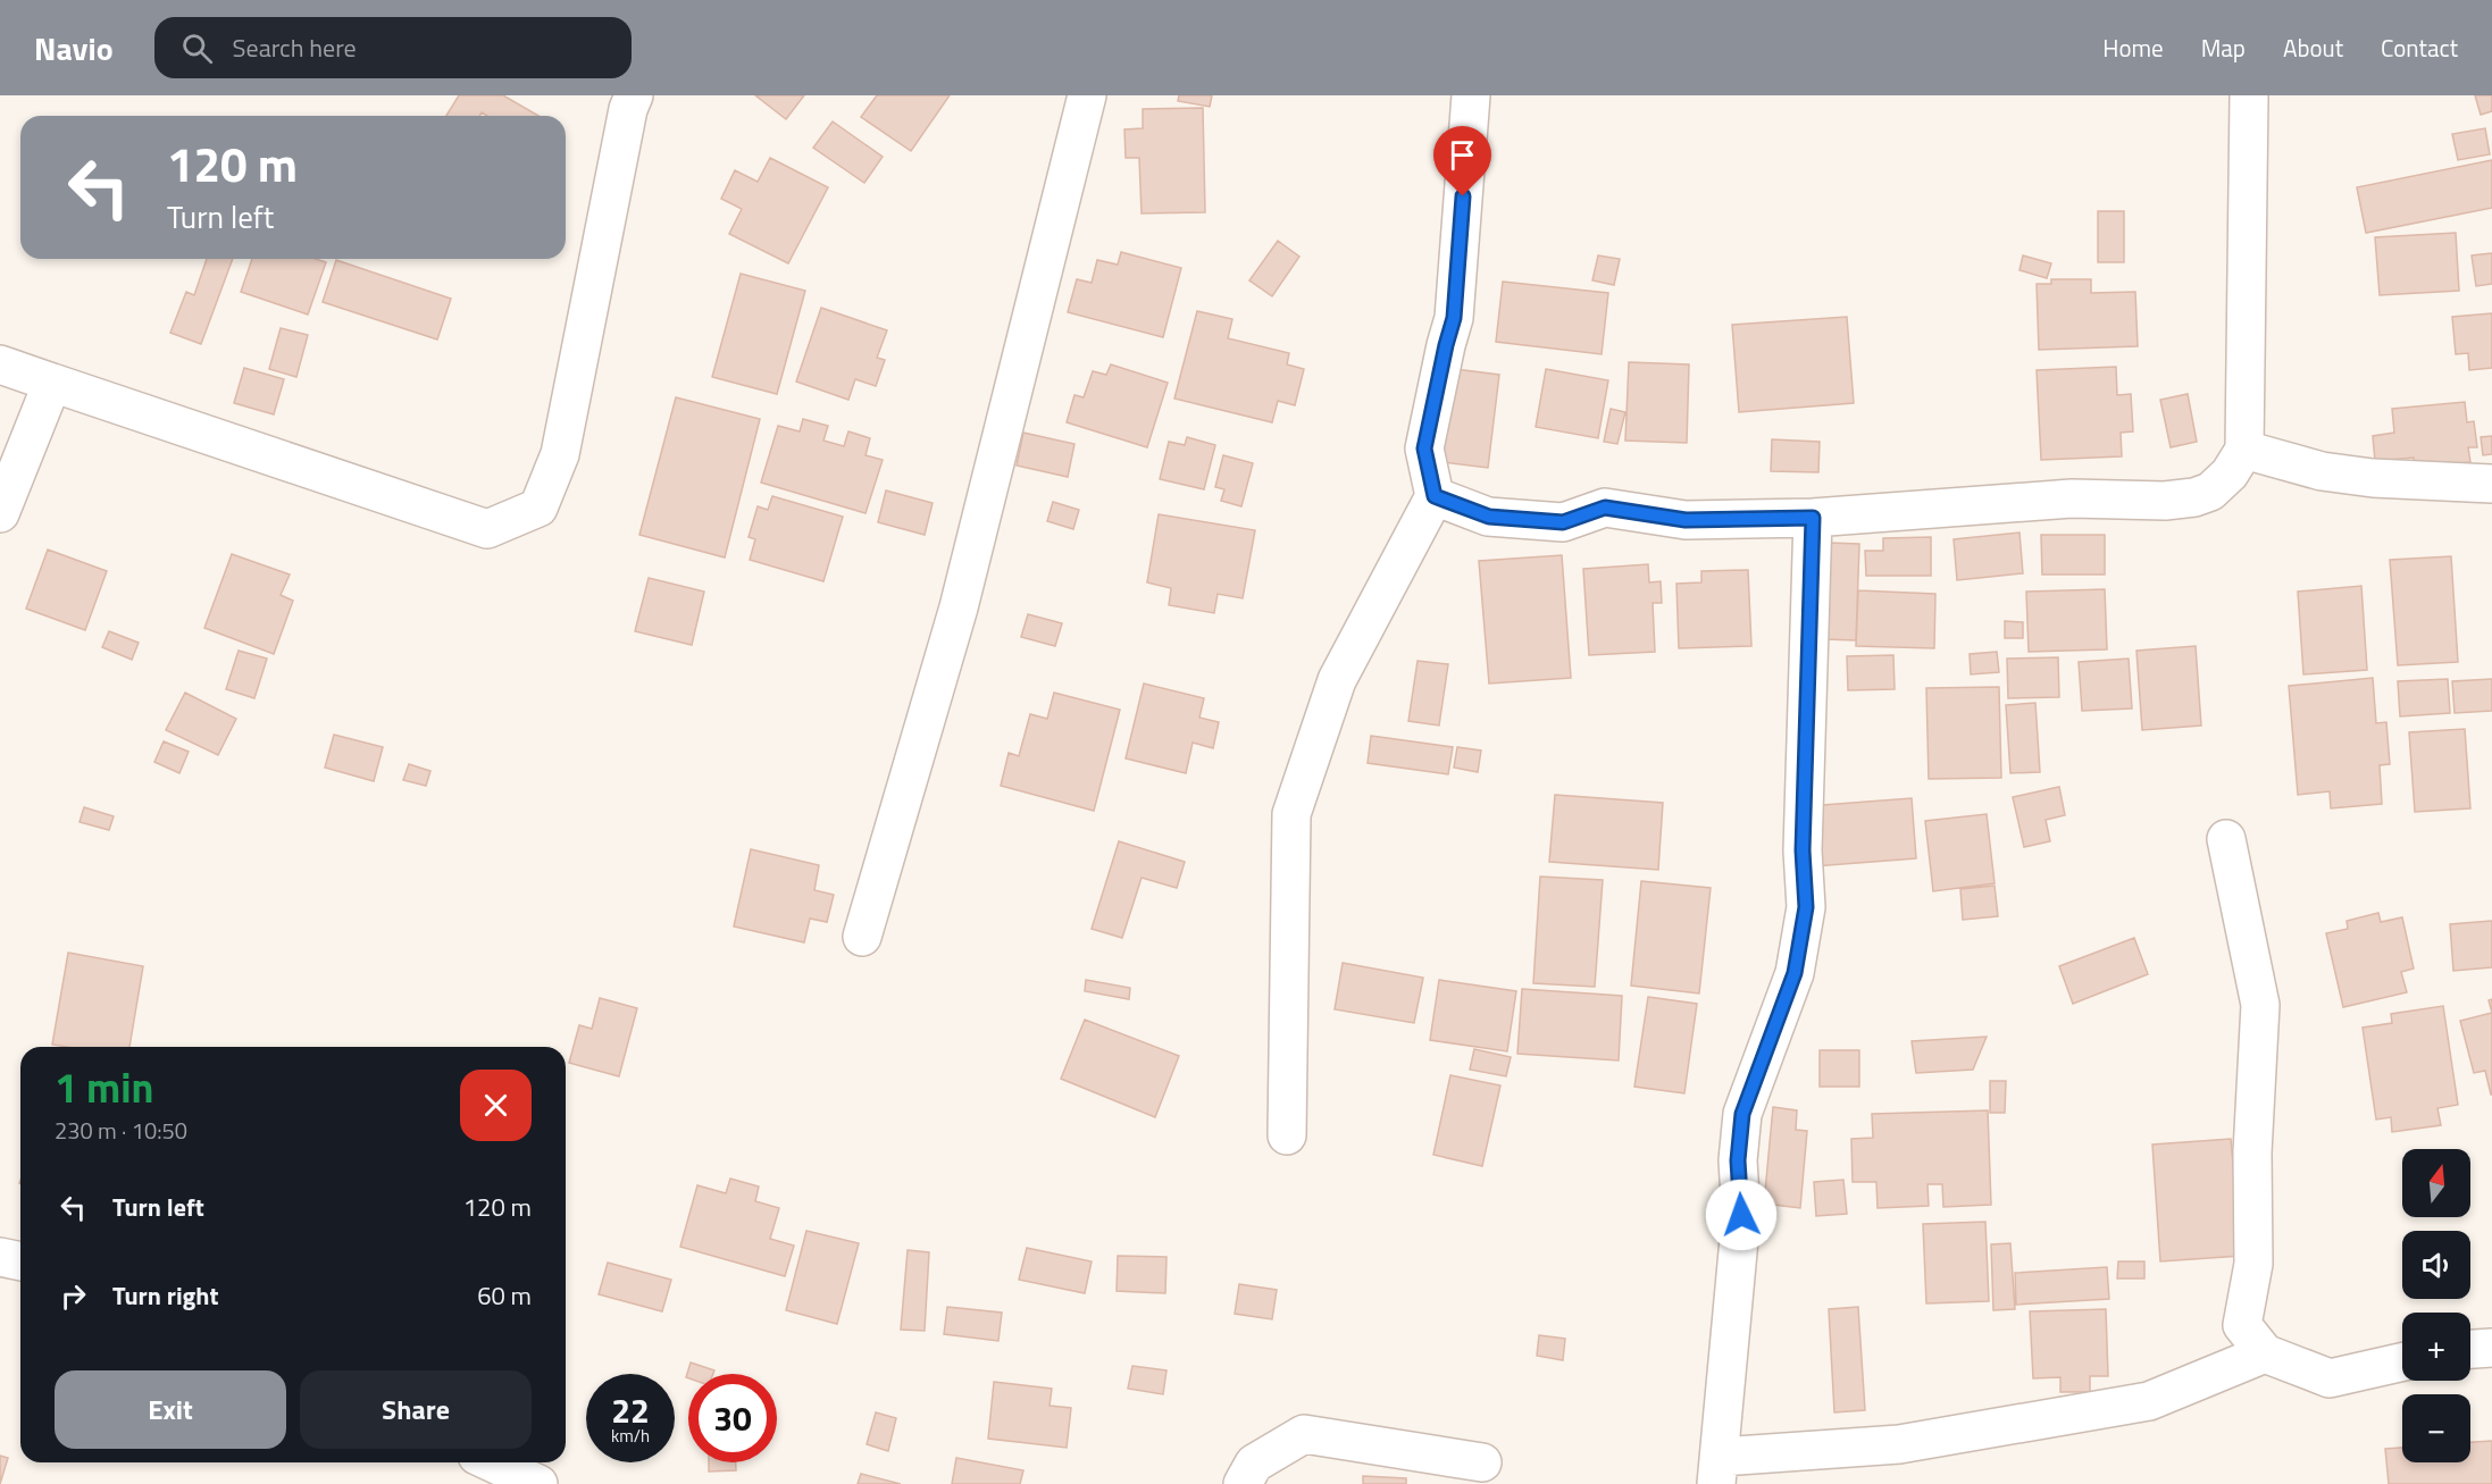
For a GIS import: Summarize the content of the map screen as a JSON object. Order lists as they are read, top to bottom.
{
  "north": "top",
  "page": {
    "header": "Navio",
    "search": "Search here",
    "nav": [
      "Home",
      "Map",
      "About",
      "Contact"
    ],
    "turn": ["120 m", "Turn left"],
    "heading": ["1 min", "230 m · 10:50"],
    "map_buttons": ["+", "−"],
    "list": [
      {
        "name": "Turn left",
        "value": "120 m"
      },
      {
        "name": "Turn right",
        "value": "60 m"
      }
    ],
    "buttons": ["Exit", "Share"],
    "speed": "22 km/h",
    "limit": "30"
  }
}
